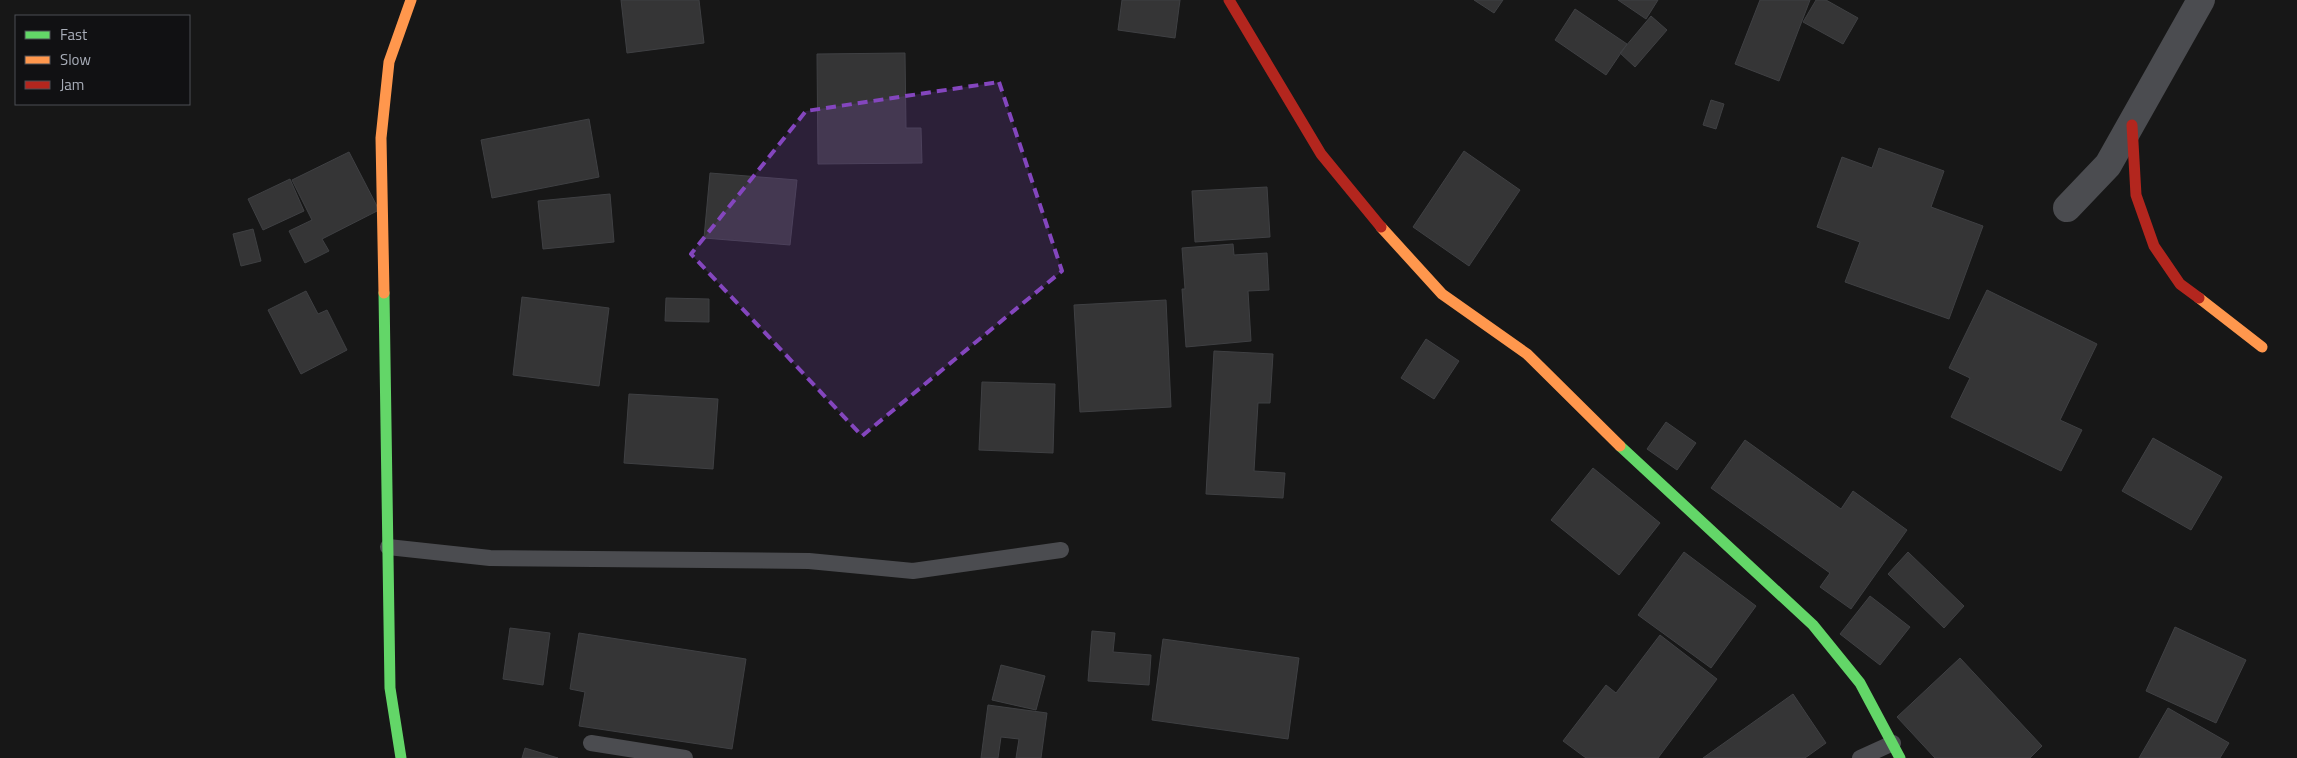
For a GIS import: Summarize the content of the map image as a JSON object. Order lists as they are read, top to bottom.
{
  "legend": ["Fast", "Slow", "Jam"]
}
